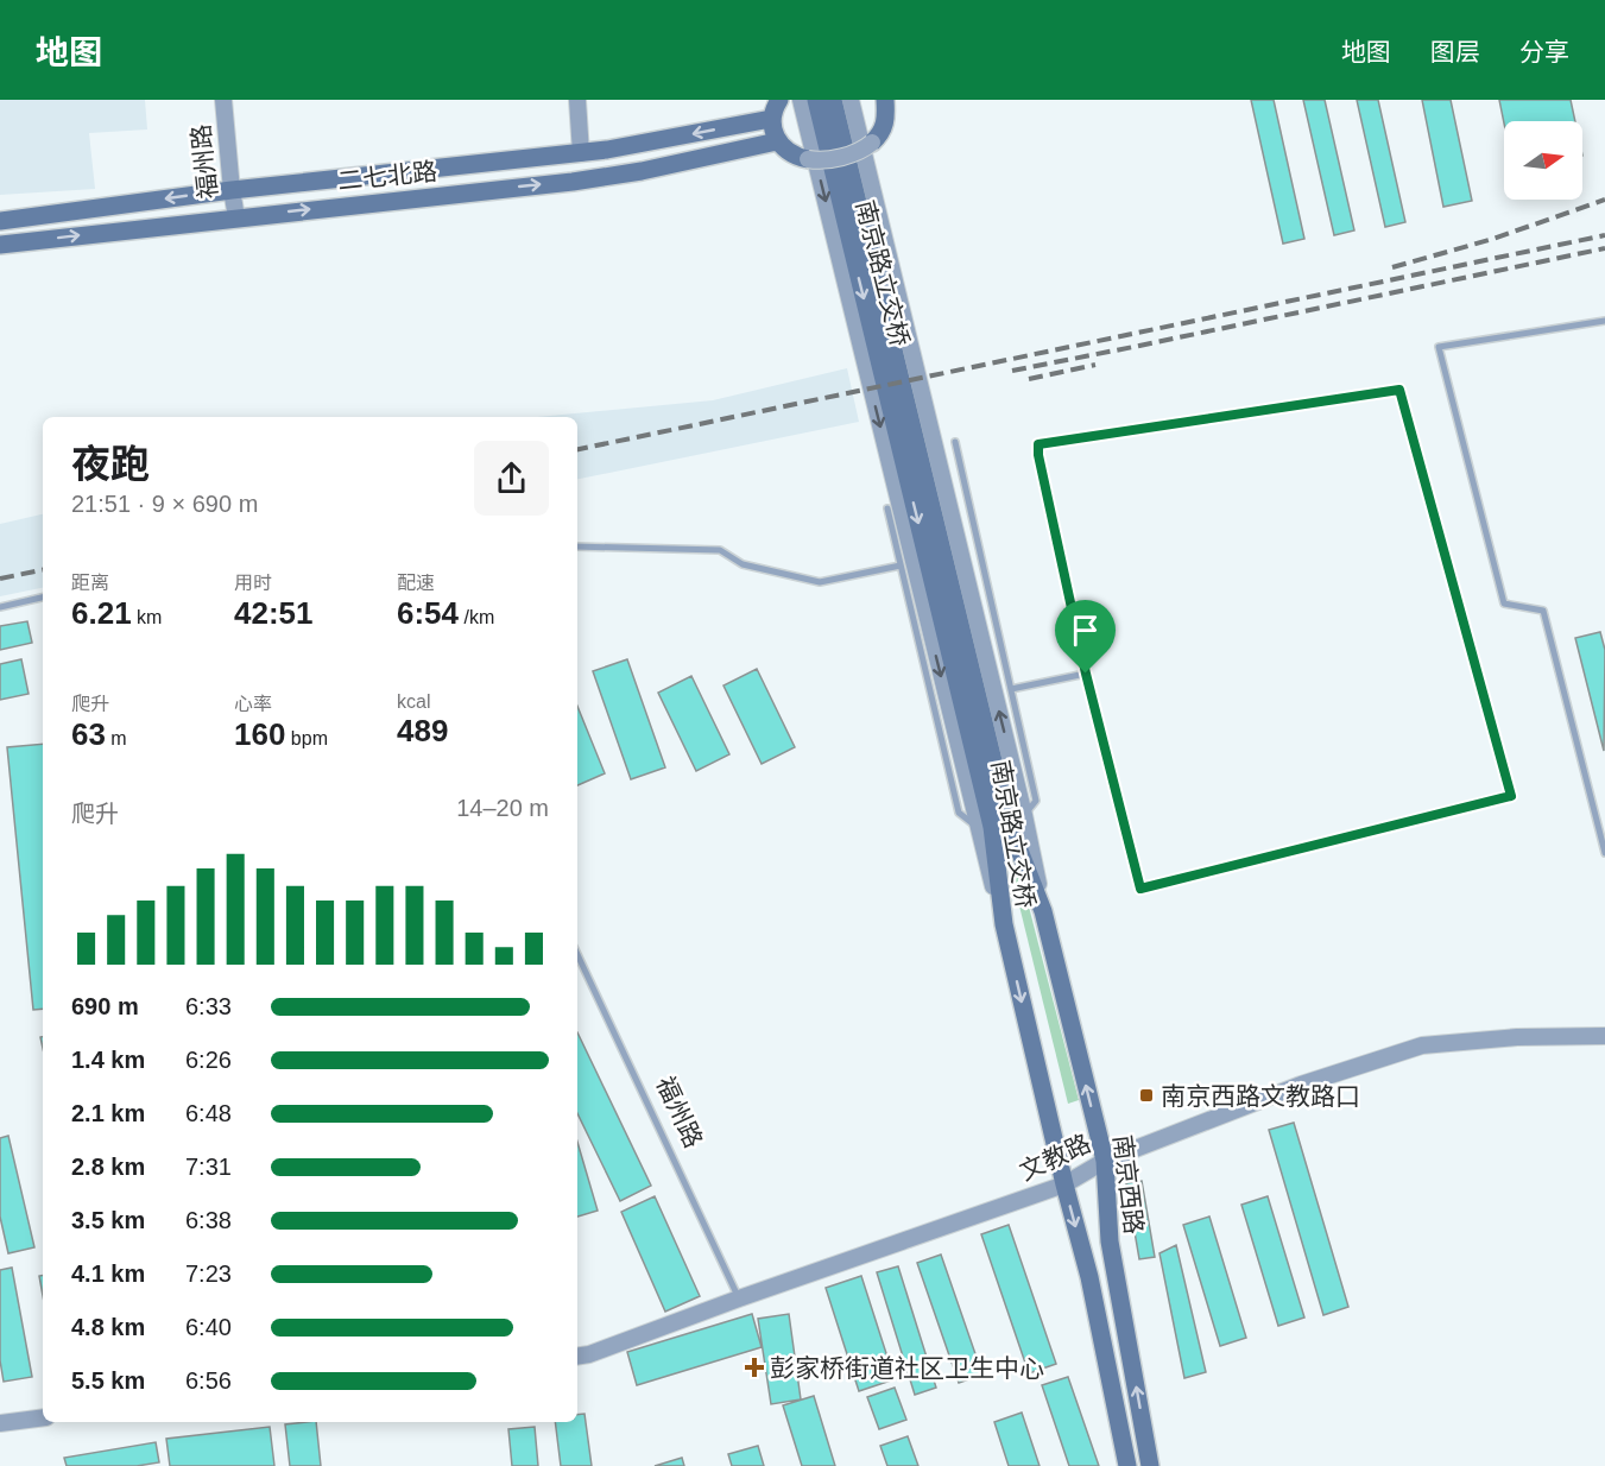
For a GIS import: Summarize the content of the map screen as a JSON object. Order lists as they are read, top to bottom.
{
  "streets": {
    "main road": ["二七北路", "南京路立交桥", "南京西路"],
    "street": ["福州路", "文教路"]
  },
  "crossings": [
    ["福州路", "二七北路"],
    ["福州路", "文教路"],
    ["南京路立交桥", "南京西路"],
    ["文教路", "南京西路"]
  ],
  "places": {
    "transit": ["南京西路文教路口"],
    "health": ["彭家桥街道社区卫生中心"]
  },
  "north": "right",
  "page": {
    "header": "地图",
    "nav": ["地图", "图层", "分享"],
    "heading": ["夜跑", "21:51 · 9 × 690 m"],
    "stats": [
      ["距离", "6.21 km"],
      ["用时", "42:51"],
      ["配速", "6:54 /km"],
      ["爬升", "63 m"],
      ["心率", "160 bpm"],
      ["kcal", "489"]
    ],
    "chart": ["爬升", "14–20 m"],
    "list": [
      {
        "name": "690 m",
        "note": "6:33"
      },
      {
        "name": "1.4 km",
        "note": "6:26"
      },
      {
        "name": "2.1 km",
        "note": "6:48"
      },
      {
        "name": "2.8 km",
        "note": "7:31"
      },
      {
        "name": "3.5 km",
        "note": "6:38"
      },
      {
        "name": "4.1 km",
        "note": "7:23"
      },
      {
        "name": "4.8 km",
        "note": "6:40"
      },
      {
        "name": "5.5 km",
        "note": "6:56"
      }
    ]
  }
}
